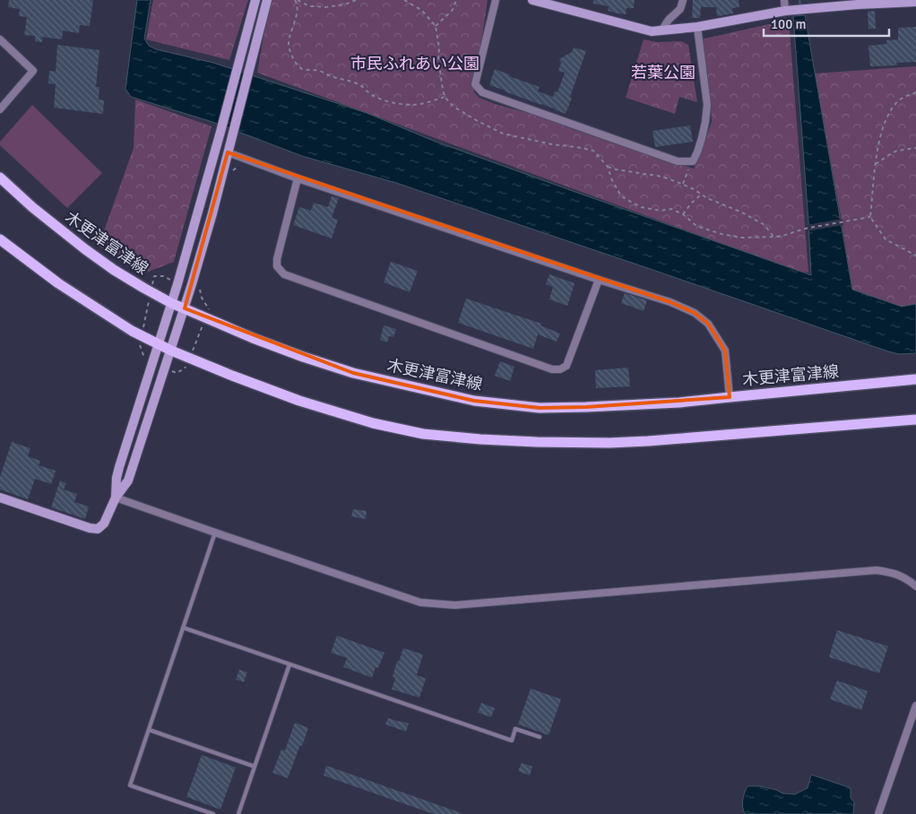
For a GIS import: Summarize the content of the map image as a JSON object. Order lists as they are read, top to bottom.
{
  "streets": {
    "main road": ["木更津富津線"]
  },
  "parks": ["市民ふれあい公園", "若葉公園"],
  "scale_bar": "100 m"
}
